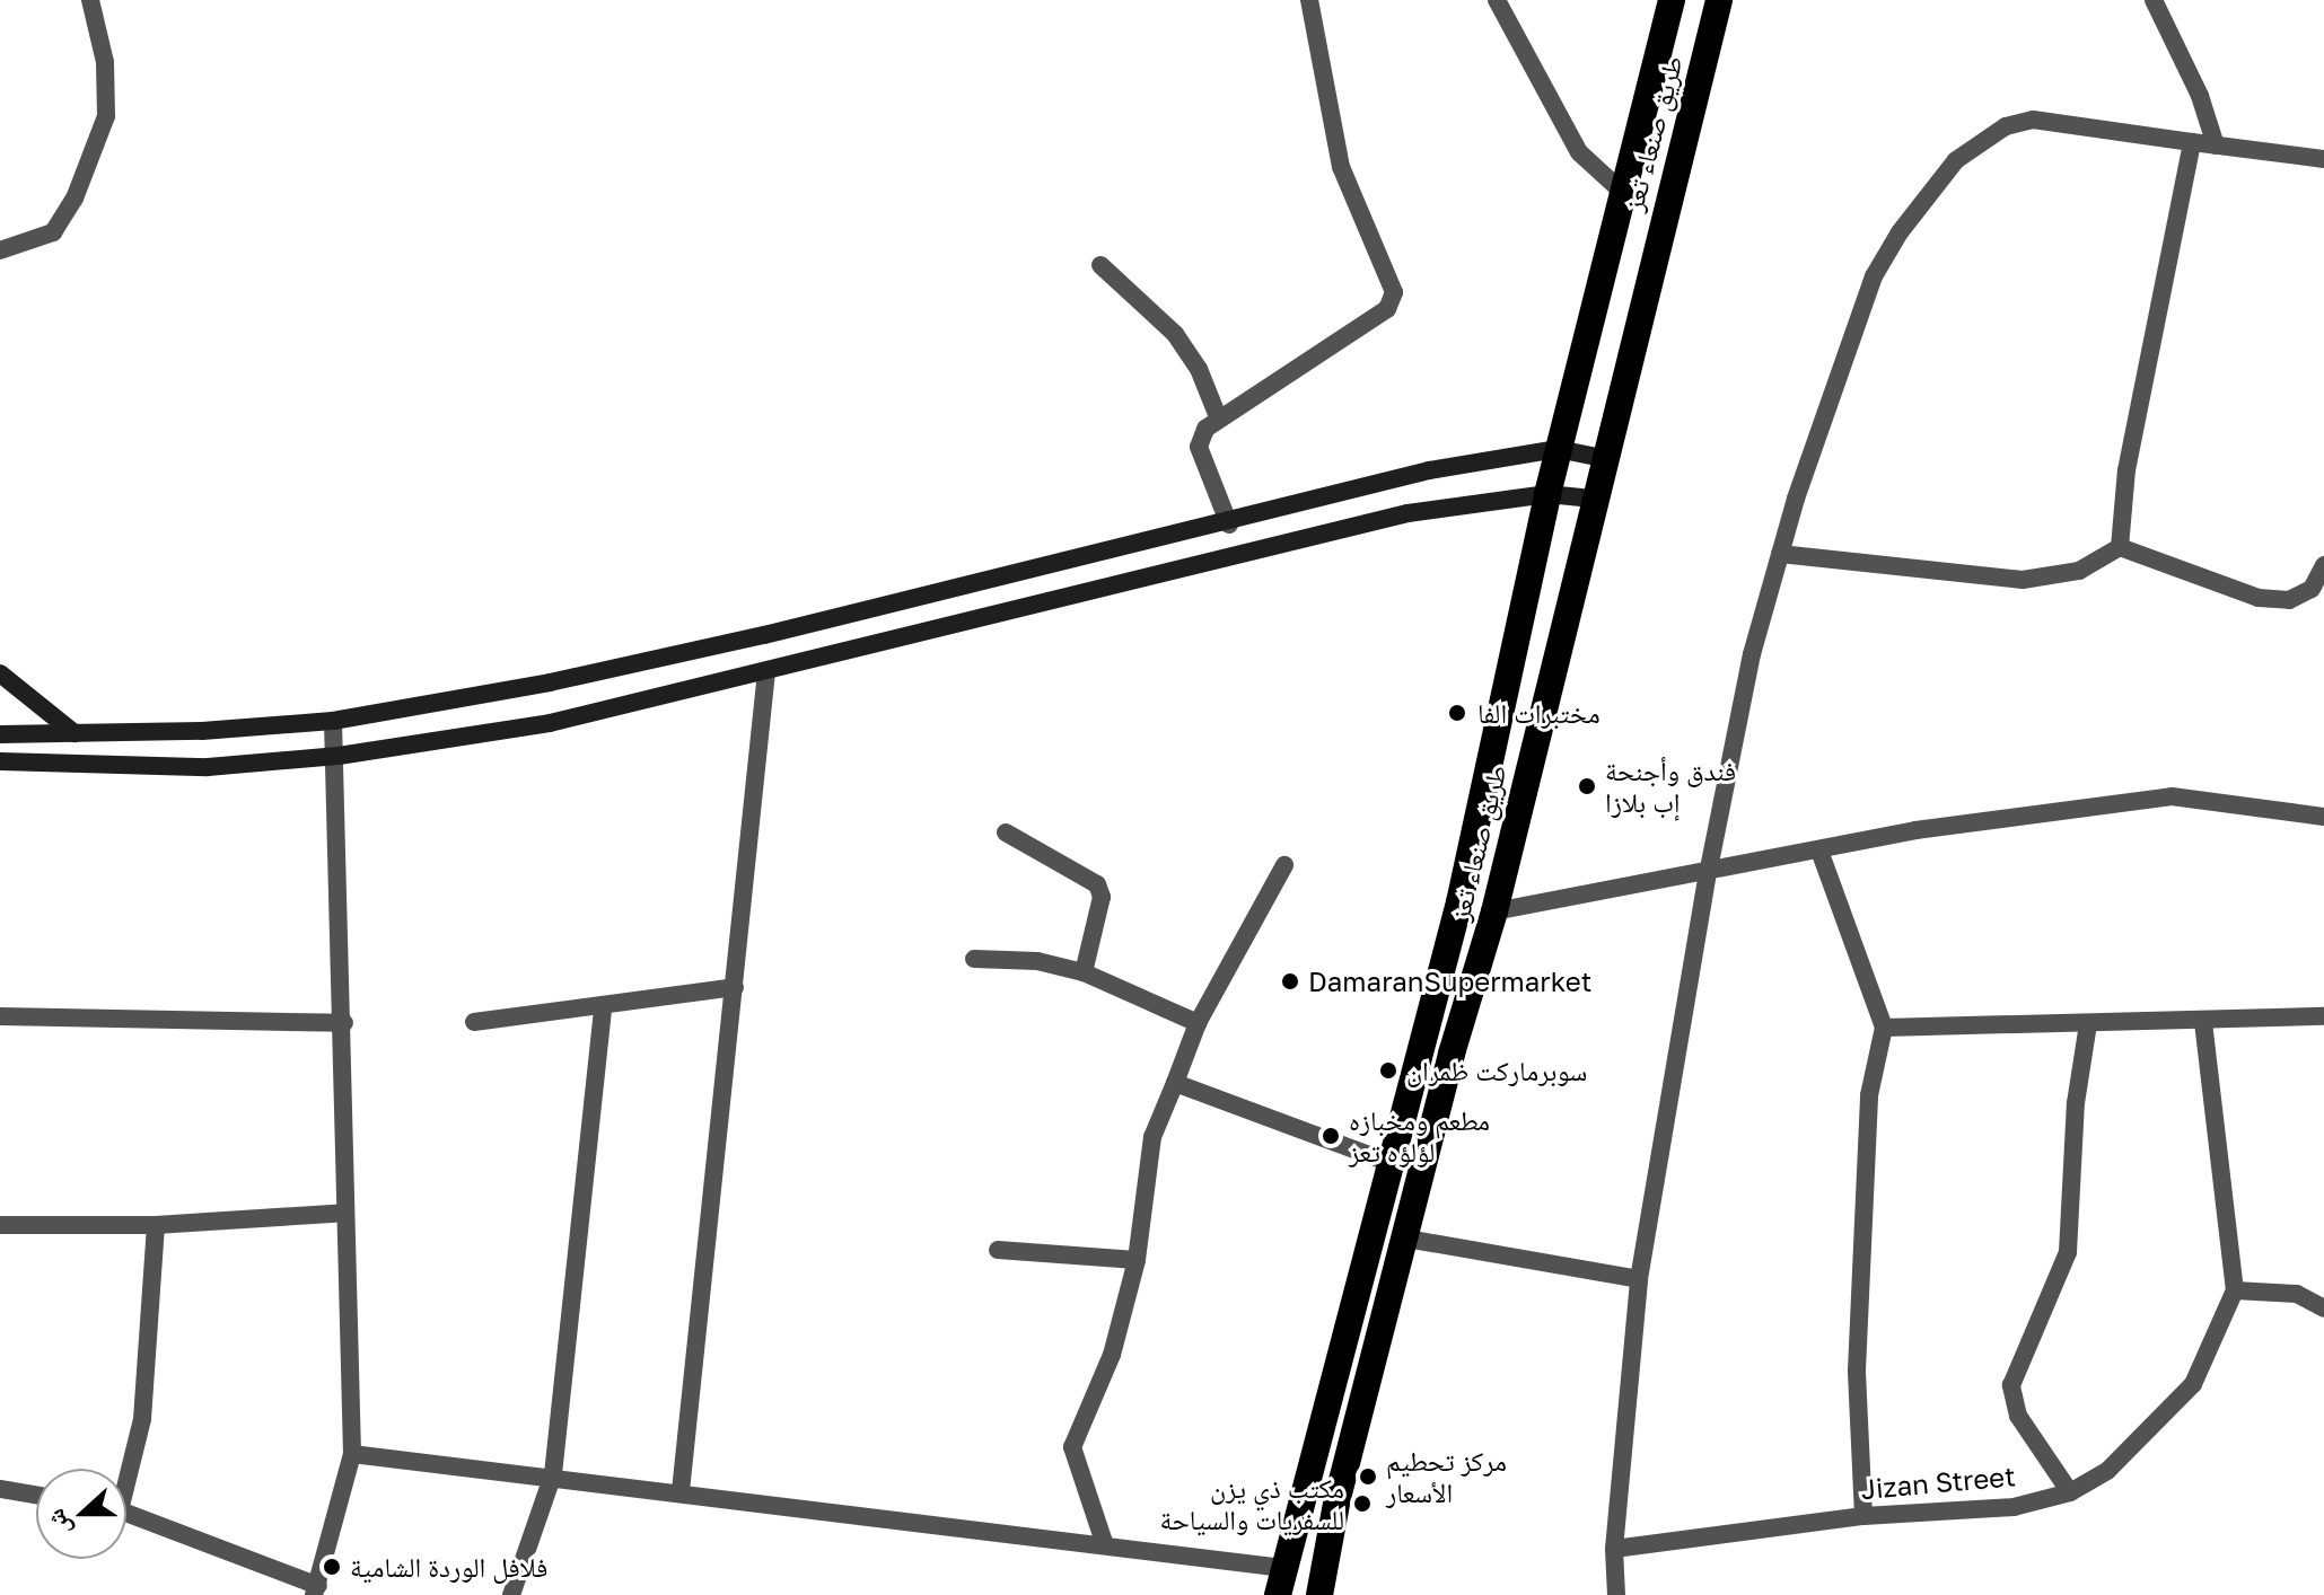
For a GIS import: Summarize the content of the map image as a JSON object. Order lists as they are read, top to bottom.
{
  "streets": {
    "highway": ["طريق صنعاء تعز"],
    "street": ["Jizan Street"]
  },
  "places": [
    "مختبرات الفا",
    "فندق وأجنحة إب بلازا",
    "DamaranSupermarket",
    "سوبرماركت ظمران",
    "مطعم ومخبازه لؤلؤه تعز",
    "مركز تحطيم الأسعار",
    "مكتب ذي يزن للسفريات والسياحة",
    "فلافل الوردة الشامية"
  ],
  "north": "left"
}
